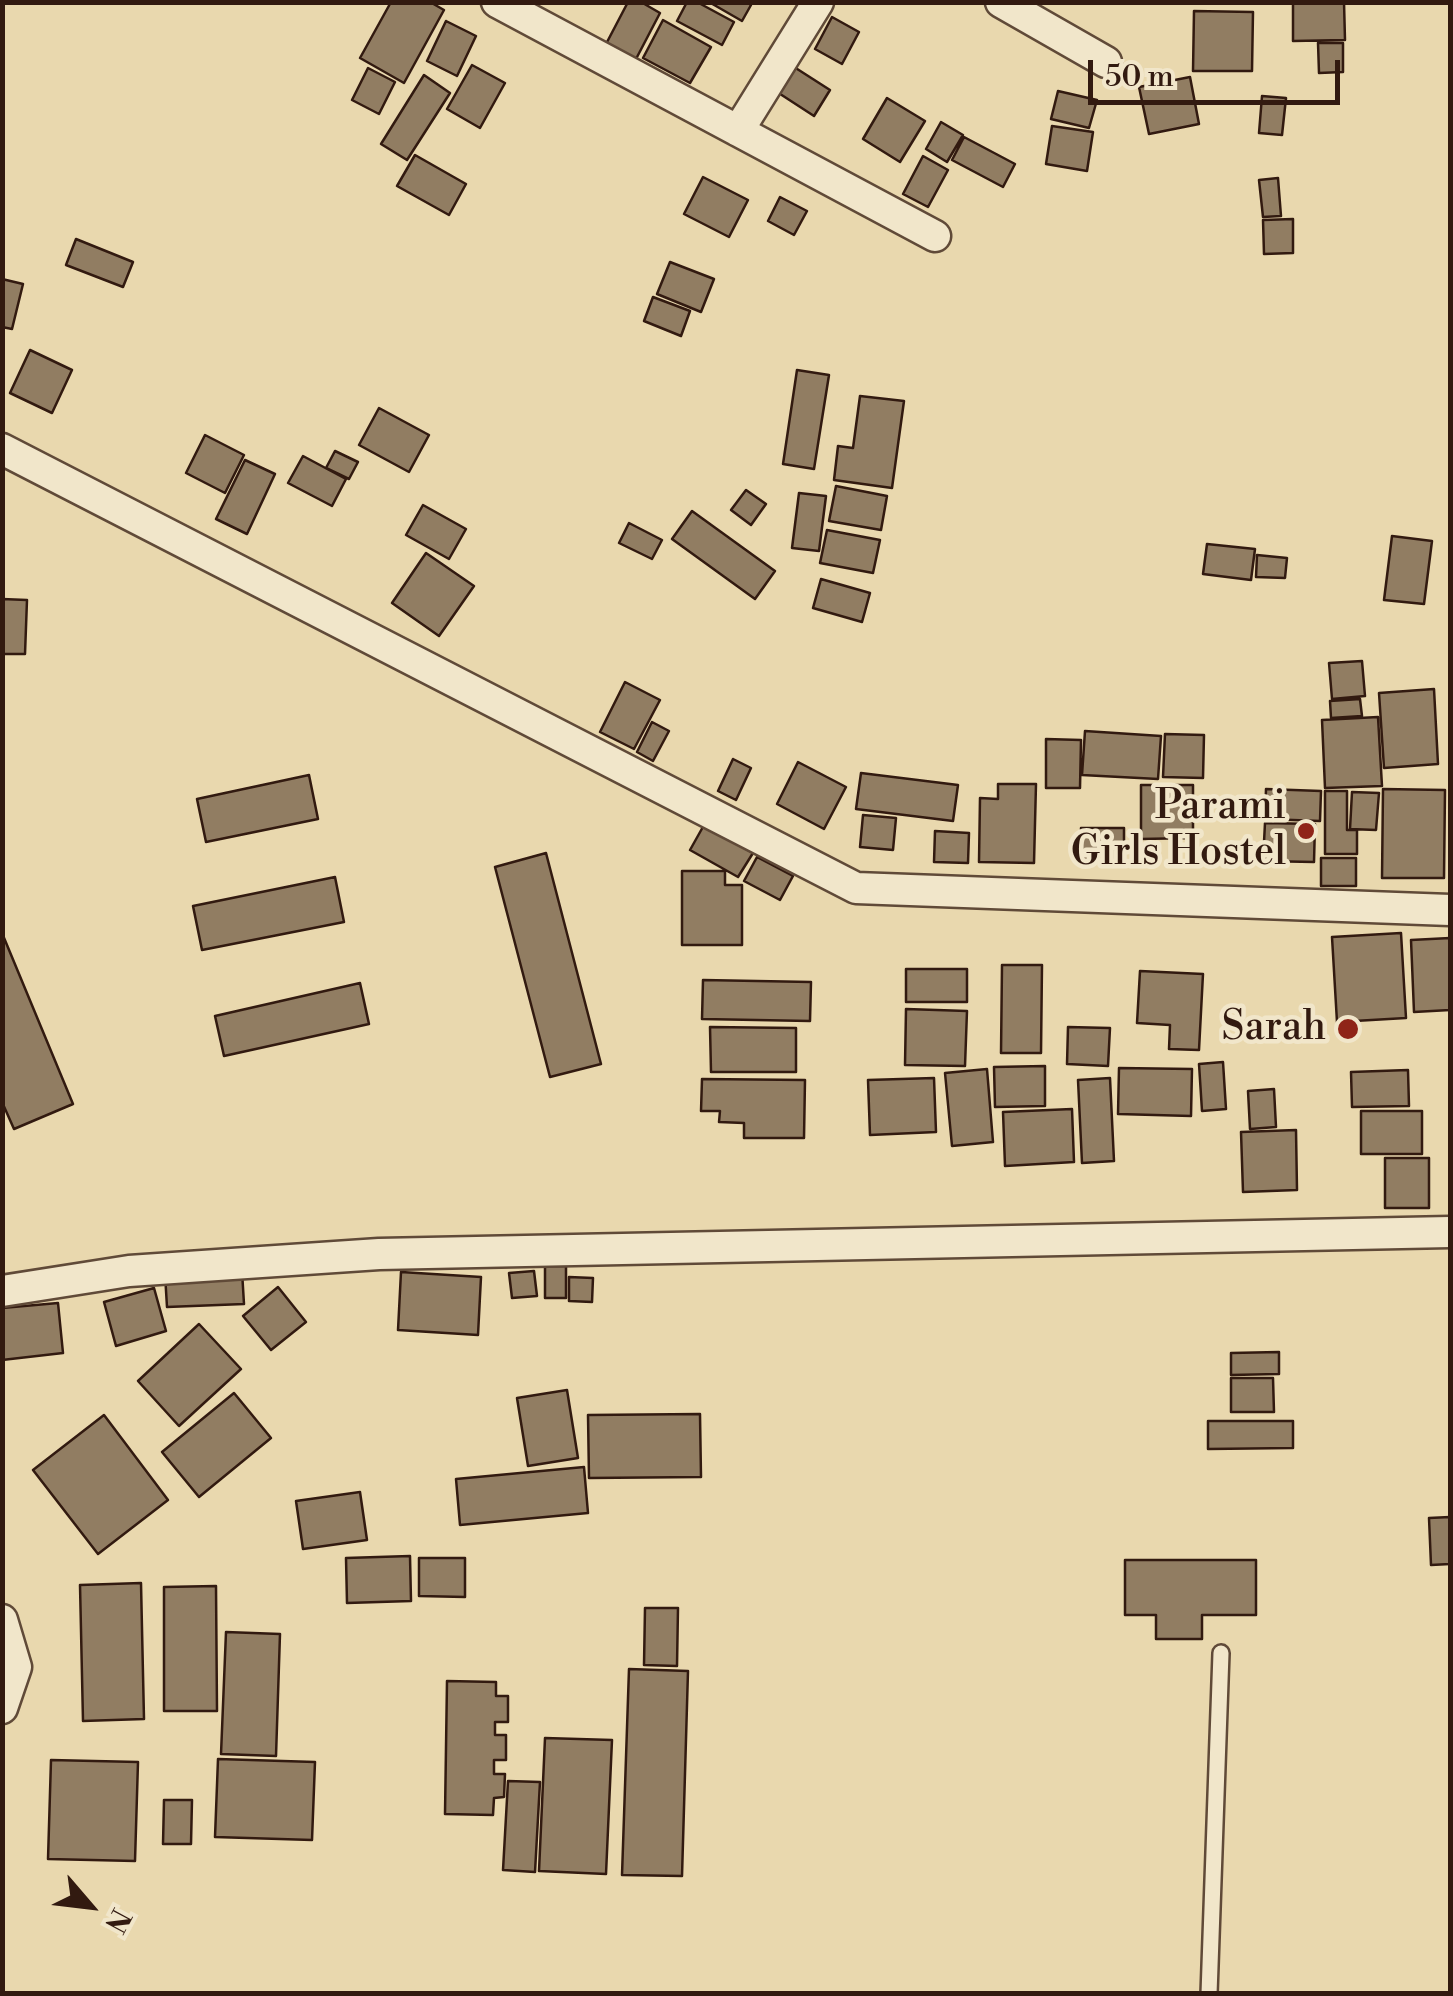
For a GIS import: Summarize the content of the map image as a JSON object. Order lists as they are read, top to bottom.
{
  "places": ["Parami Girls Hostel", "Sarah"],
  "scale_bar": "50 m",
  "north": "bottom right"
}
